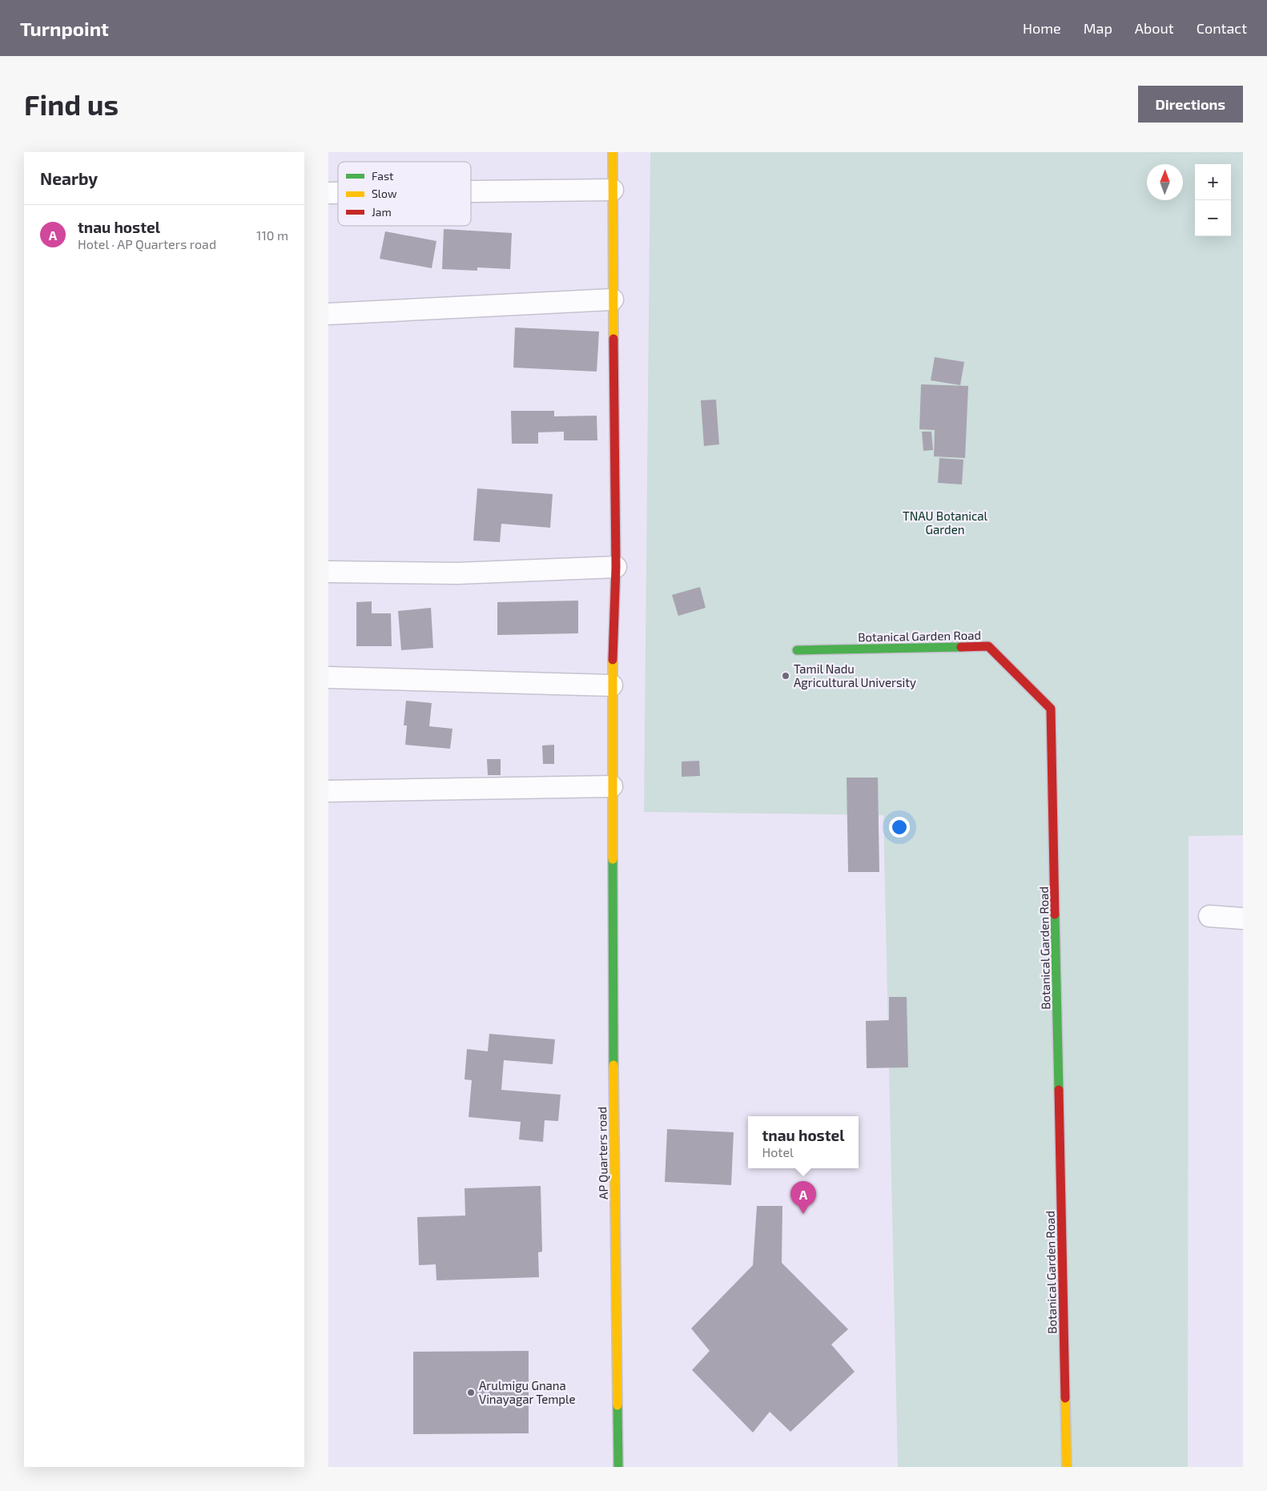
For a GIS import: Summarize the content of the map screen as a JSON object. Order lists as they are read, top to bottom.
{
  "streets": {
    "street": ["Botanical Garden Road", "AP Quarters road"]
  },
  "parks": ["TNAU Botanical Garden"],
  "places": ["Tamil Nadu Agricultural University", "Arulmigu Gnana Vinayagar Temple"],
  "legend": ["Fast", "Slow", "Jam"],
  "north": "top",
  "page": {
    "header": "Turnpoint",
    "nav": [
      "Home",
      "Map",
      "About",
      "Contact"
    ],
    "buttons": "Directions",
    "title": "Find us",
    "heading": "Nearby",
    "map_buttons": ["+", "−"],
    "list": [
      {
        "mark": "A",
        "name": "tnau hostel",
        "note": "Hotel · AP Quarters road",
        "value": "110 m"
      }
    ],
    "popup": ["tnau hostel", "Hotel"],
    "pins": "A"
  }
}
